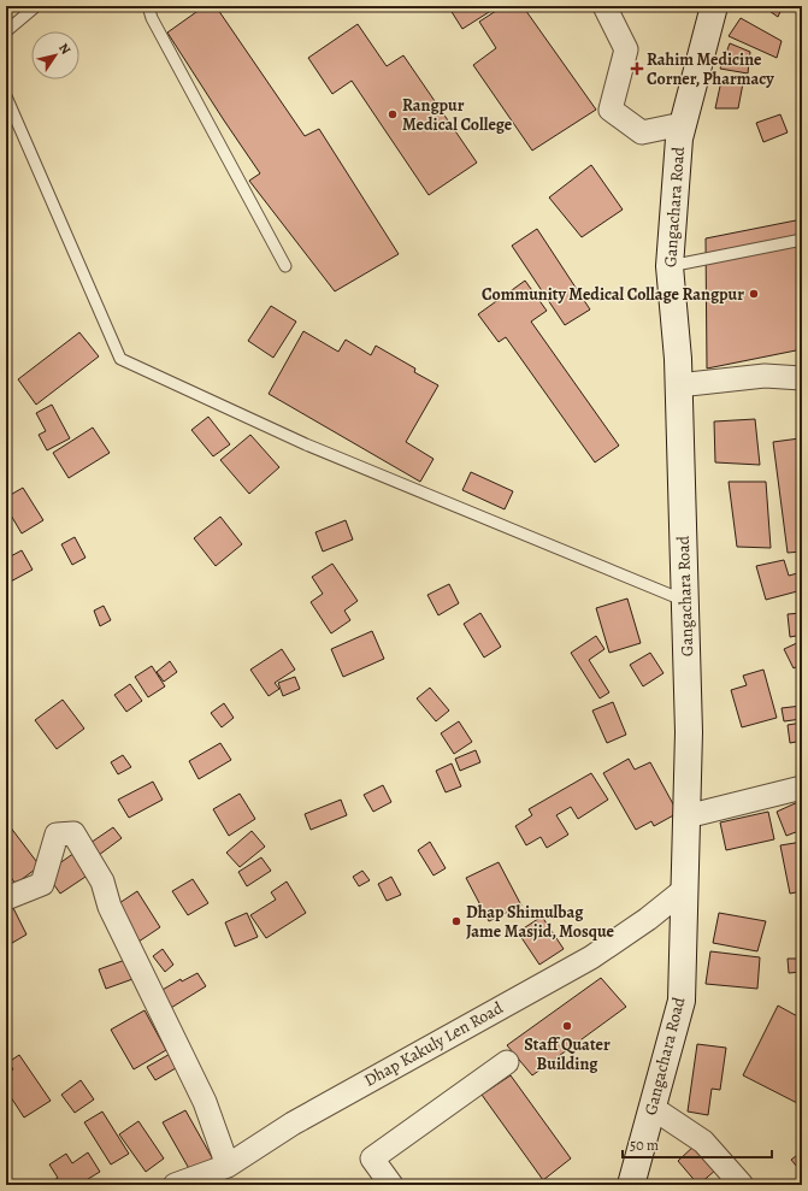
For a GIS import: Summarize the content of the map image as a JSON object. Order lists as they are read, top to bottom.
{
  "streets": {
    "main road": ["Gangachara Road"],
    "street": ["Dhap Kakuly Len Road"]
  },
  "crossings": [
    ["Gangachara Road", "Dhap Kakuly Len Road"]
  ],
  "places": {
    "health": ["Rahim Medicine Corner, Pharmacy"],
    "other": [
      "Rangpur Medical College",
      "Community Medical Collage Rangpur",
      "Dhap Shimulbag Jame Masjid, Mosque",
      "Staff Quater Building"
    ]
  },
  "scale_bar": "50 m",
  "north": "top right"
}
